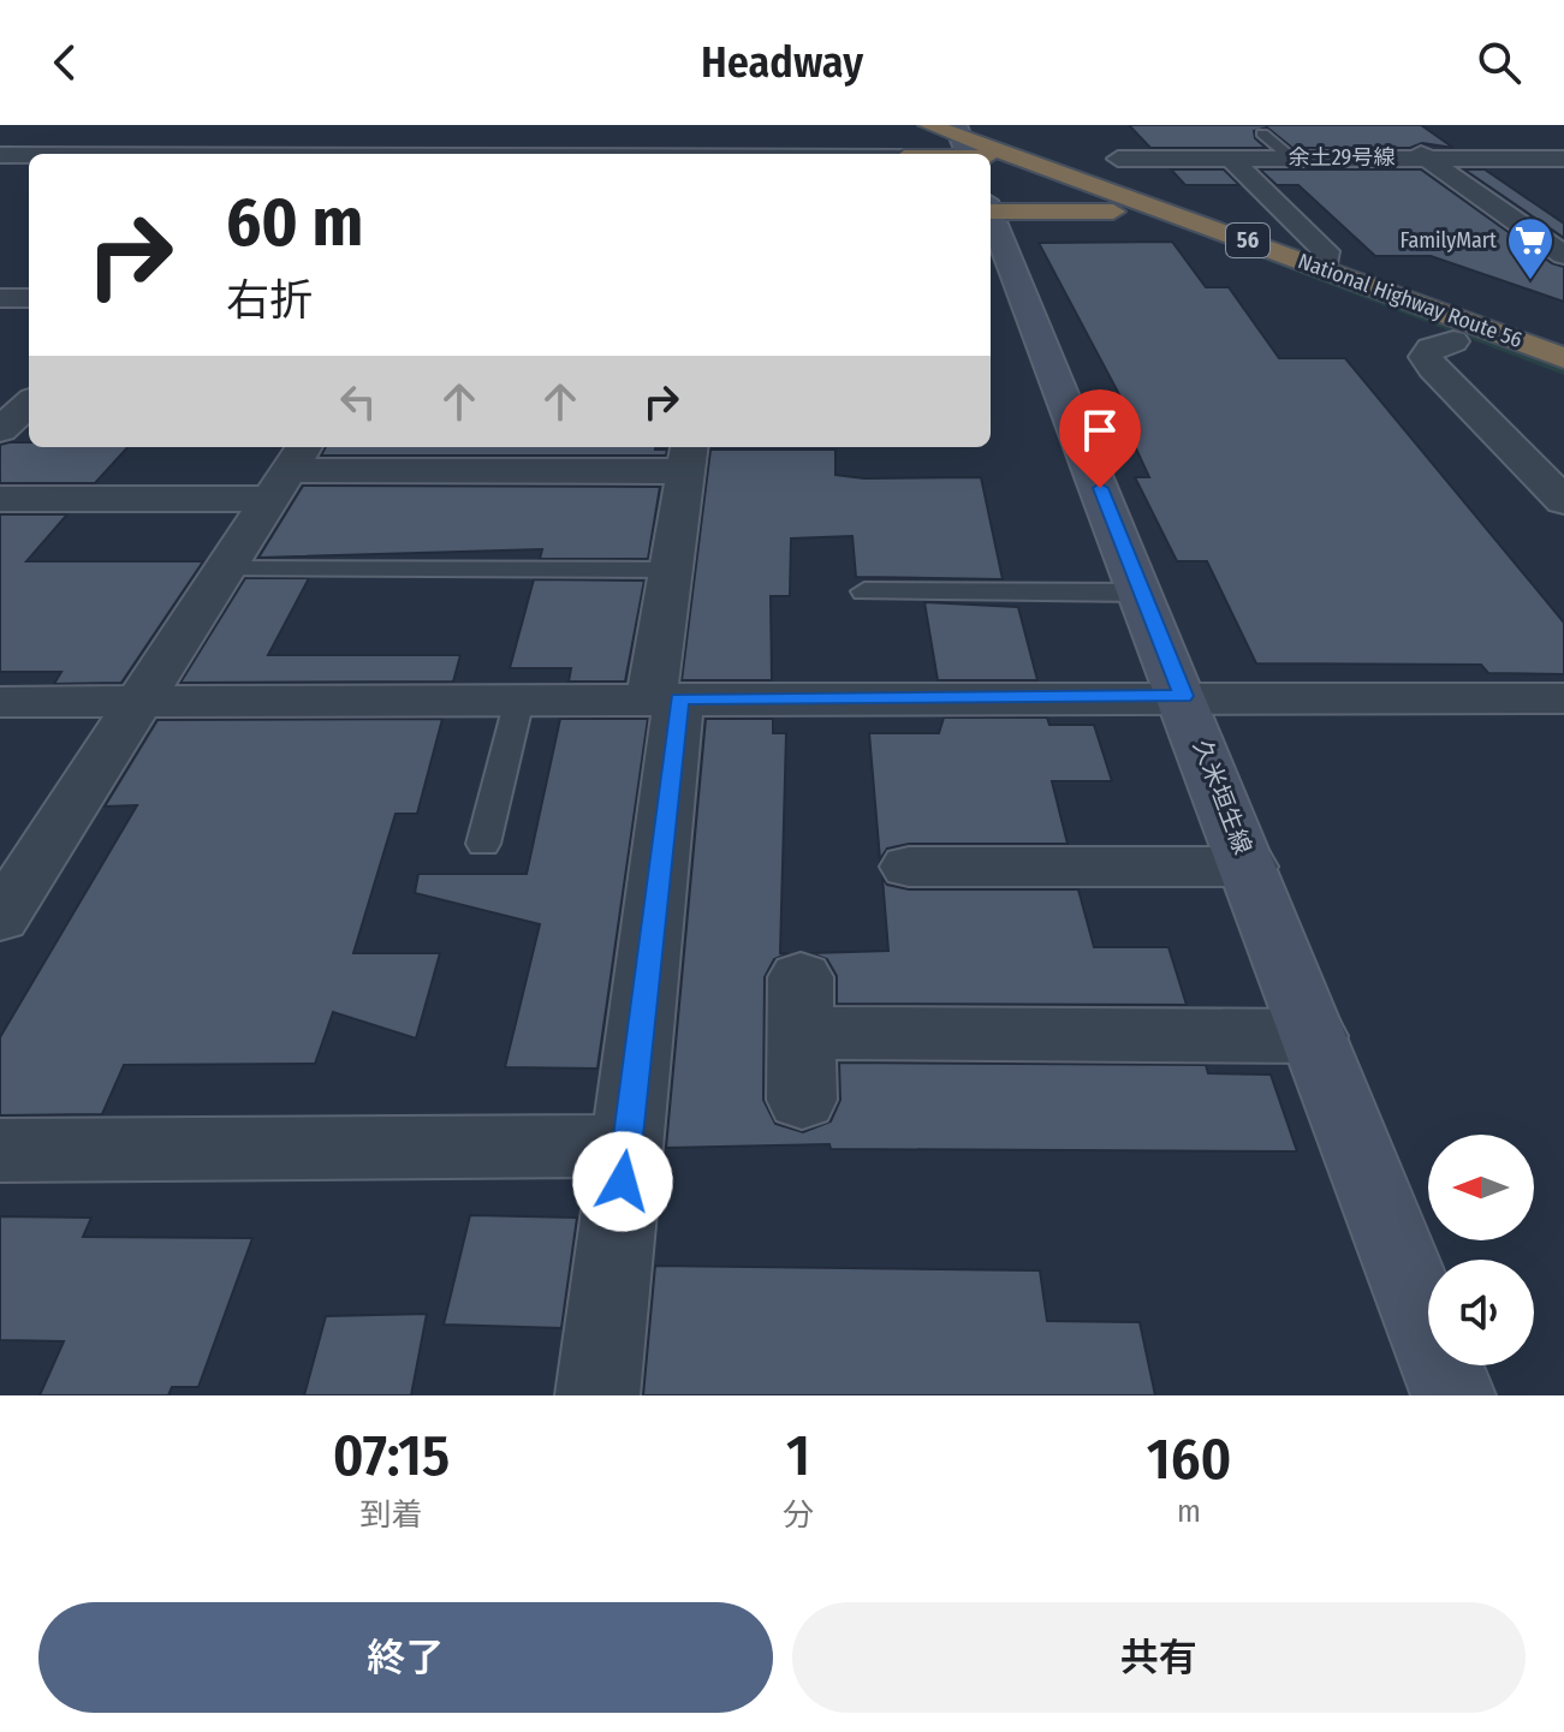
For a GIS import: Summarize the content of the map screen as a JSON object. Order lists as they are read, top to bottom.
{
  "streets": {
    "highway": ["56", "National Highway Route 56"],
    "main road": ["久米垣生線"],
    "street": ["余土29号線"]
  },
  "crossings": [
    ["余土29号線", "56"],
    ["56", "National Highway Route 56"]
  ],
  "places": {
    "supermarket": ["FamilyMart"]
  },
  "north": "left",
  "page": {
    "header": "Headway",
    "turn": ["60 m", "右折"],
    "eta": [
      "07:15",
      "到着",
      "1",
      "分",
      "160",
      "m"
    ],
    "buttons": ["終了", "共有"]
  }
}
